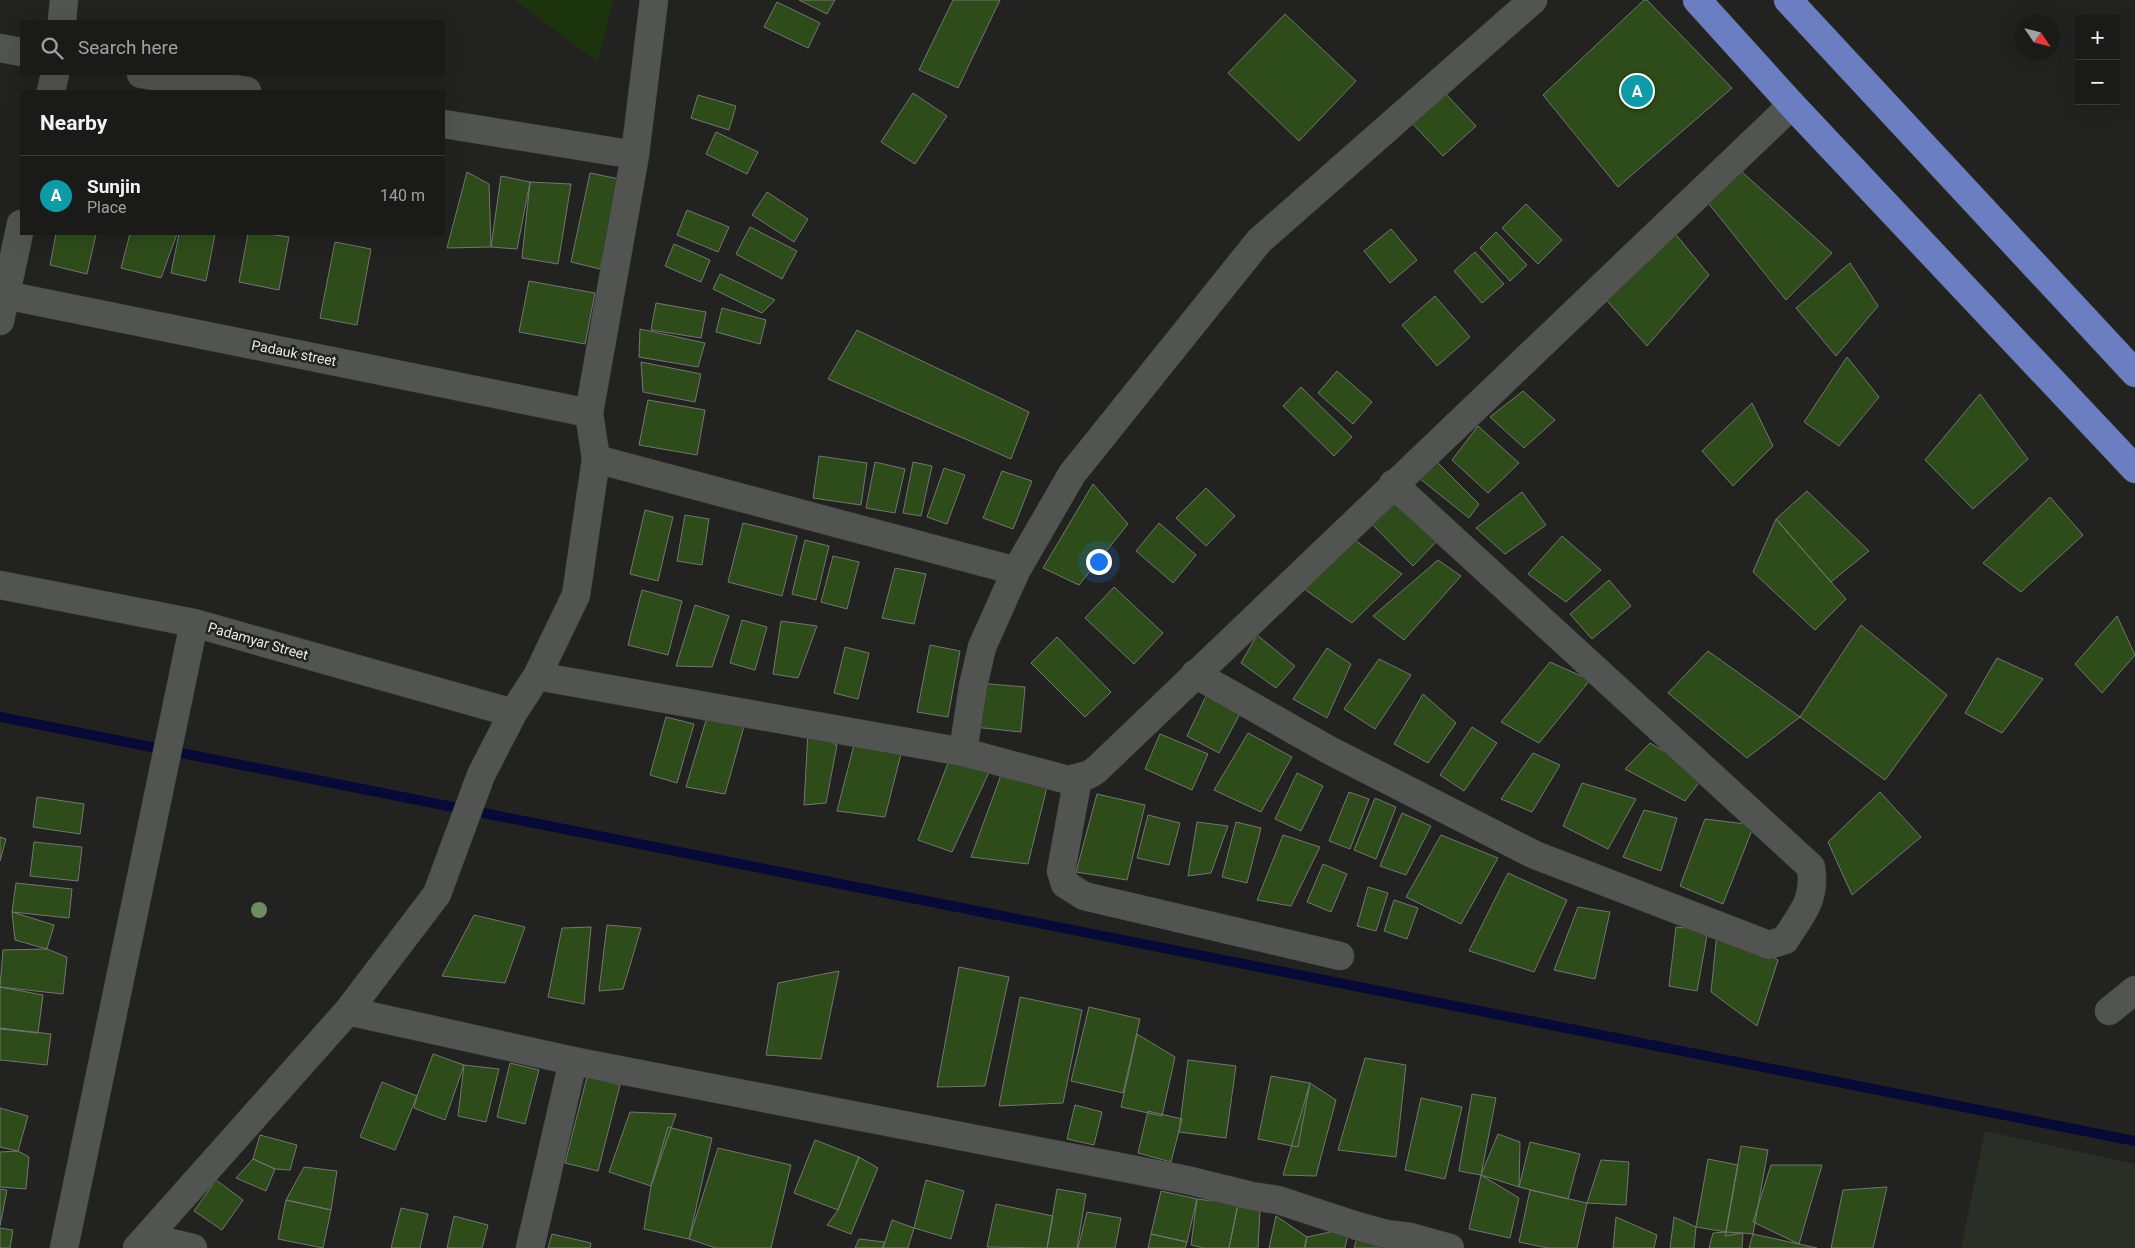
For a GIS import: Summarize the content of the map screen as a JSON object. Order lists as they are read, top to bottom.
{
  "streets": {
    "street": ["Padauk street", "Padamyar Street"]
  },
  "north": "bottom right",
  "page": {
    "map_buttons": ["+", "−"],
    "search": "Search here",
    "pins": "A",
    "heading": "Nearby",
    "list": [
      {
        "mark": "A",
        "name": "Sunjin",
        "note": "Place",
        "value": "140 m"
      }
    ]
  }
}
